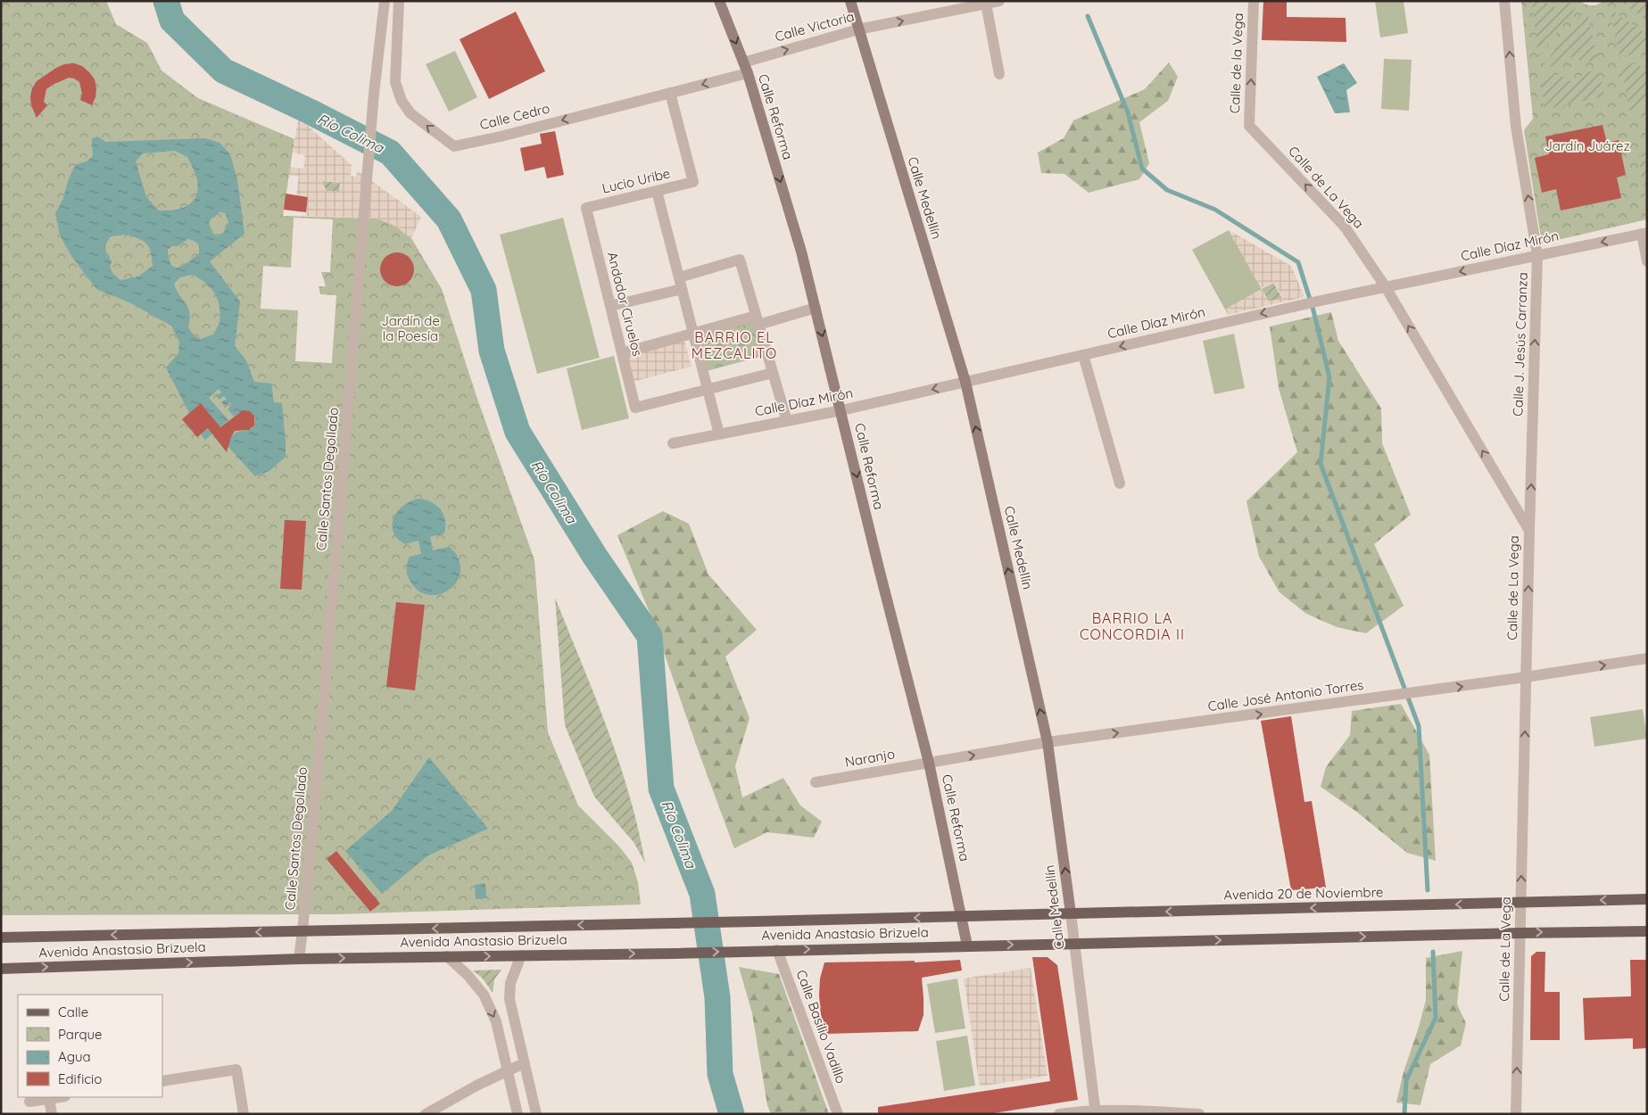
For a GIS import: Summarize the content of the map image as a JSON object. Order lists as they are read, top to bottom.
{
  "streets": {
    "main road": ["Avenida 20 de Noviembre", "Avenida Anastasio Brizuela"],
    "street": [
      "Calle Victoria",
      "Calle de la Vega",
      "Calle Cedro",
      "Calle Reforma",
      "Lucio Uribe",
      "Calle de La Vega",
      "Calle Medellín",
      "Calle Díaz Mirón",
      "Andador Ciruelos",
      "Calle J. Jesús Carranza",
      "Calle Santos Degollado",
      "Calle José Antonio Torres",
      "Naranjo",
      "Calle Basilio Vadillo"
    ]
  },
  "crossings": [
    ["Calle Victoria", "Calle Reforma"],
    ["Calle Victoria", "Calle Medellín"],
    ["Calle de la Vega", "Calle de La Vega"],
    ["Calle Cedro", "Calle Reforma"],
    ["Calle Cedro", "Lucio Uribe"],
    ["Calle Reforma", "Calle Díaz Mirón"],
    ["Calle Reforma", "Calle José Antonio Torres"],
    ["Calle Reforma", "Naranjo"],
    ["Calle Reforma", "Avenida 20 de Noviembre"],
    ["Calle Reforma", "Avenida Anastasio Brizuela"],
    ["Lucio Uribe", "Andador Ciruelos"],
    ["Calle de La Vega", "Calle Díaz Mirón"],
    ["Calle de La Vega", "Calle J. Jesús Carranza"],
    ["Calle de La Vega", "Calle José Antonio Torres"],
    ["Calle de La Vega", "Avenida 20 de Noviembre"],
    ["Calle Medellín", "Calle Díaz Mirón"],
    ["Calle Medellín", "Calle José Antonio Torres"],
    ["Calle Medellín", "Avenida 20 de Noviembre"],
    ["Calle Díaz Mirón", "Calle J. Jesús Carranza"],
    ["Calle Santos Degollado", "Avenida Anastasio Brizuela"],
    ["Calle José Antonio Torres", "Naranjo"],
    ["Avenida 20 de Noviembre", "Avenida Anastasio Brizuela"],
    ["Avenida Anastasio Brizuela", "Calle Basilio Vadillo"]
  ],
  "one_way": [
    "Calle Victoria",
    "Calle de la Vega",
    "Calle Reforma",
    "Calle de La Vega",
    "Calle Medellín",
    "Calle Díaz Mirón",
    "Calle J. Jesús Carranza",
    "Calle José Antonio Torres"
  ],
  "districts": ["BARRIO EL MEZCALITO", "BARRIO LA CONCORDIA II"],
  "water": ["Río Colima"],
  "parks": ["Jardín Juárez", "Jardín de la Poesía"],
  "legend": [
    "Calle",
    "Parque",
    "Agua",
    "Edificio"
  ]
}
